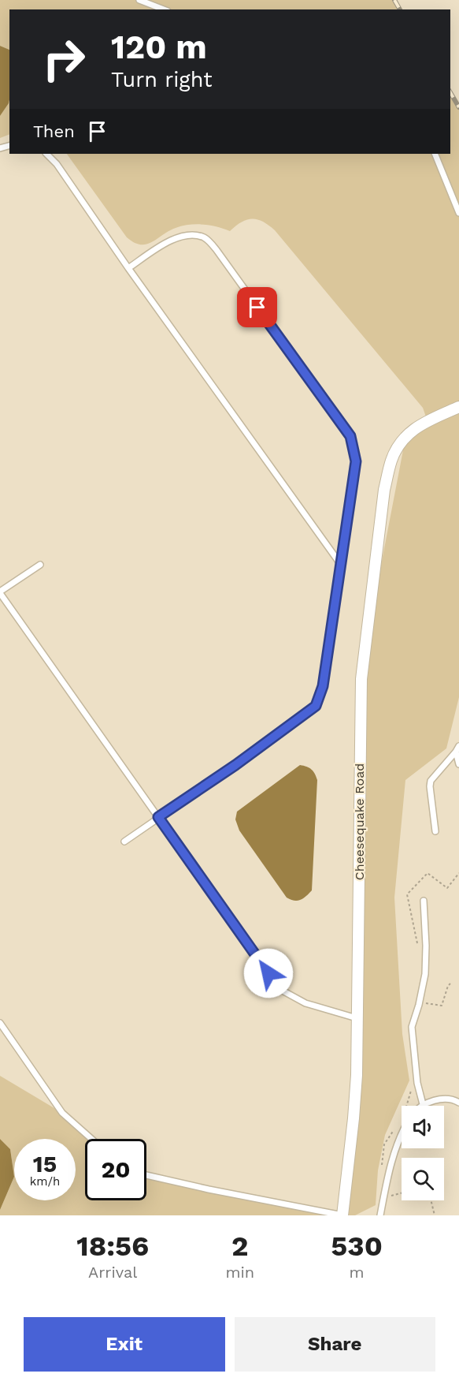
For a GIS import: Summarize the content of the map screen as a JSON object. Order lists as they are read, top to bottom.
{
  "streets": {
    "street": ["Cheesequake Road"]
  },
  "page": {
    "turn": ["120 m", "Turn right"],
    "then": "Then",
    "speed": "15 km/h",
    "limit": "20",
    "eta": [
      "18:56",
      "Arrival",
      "2",
      "min",
      "530",
      "m"
    ],
    "buttons": ["Exit", "Share"]
  }
}
